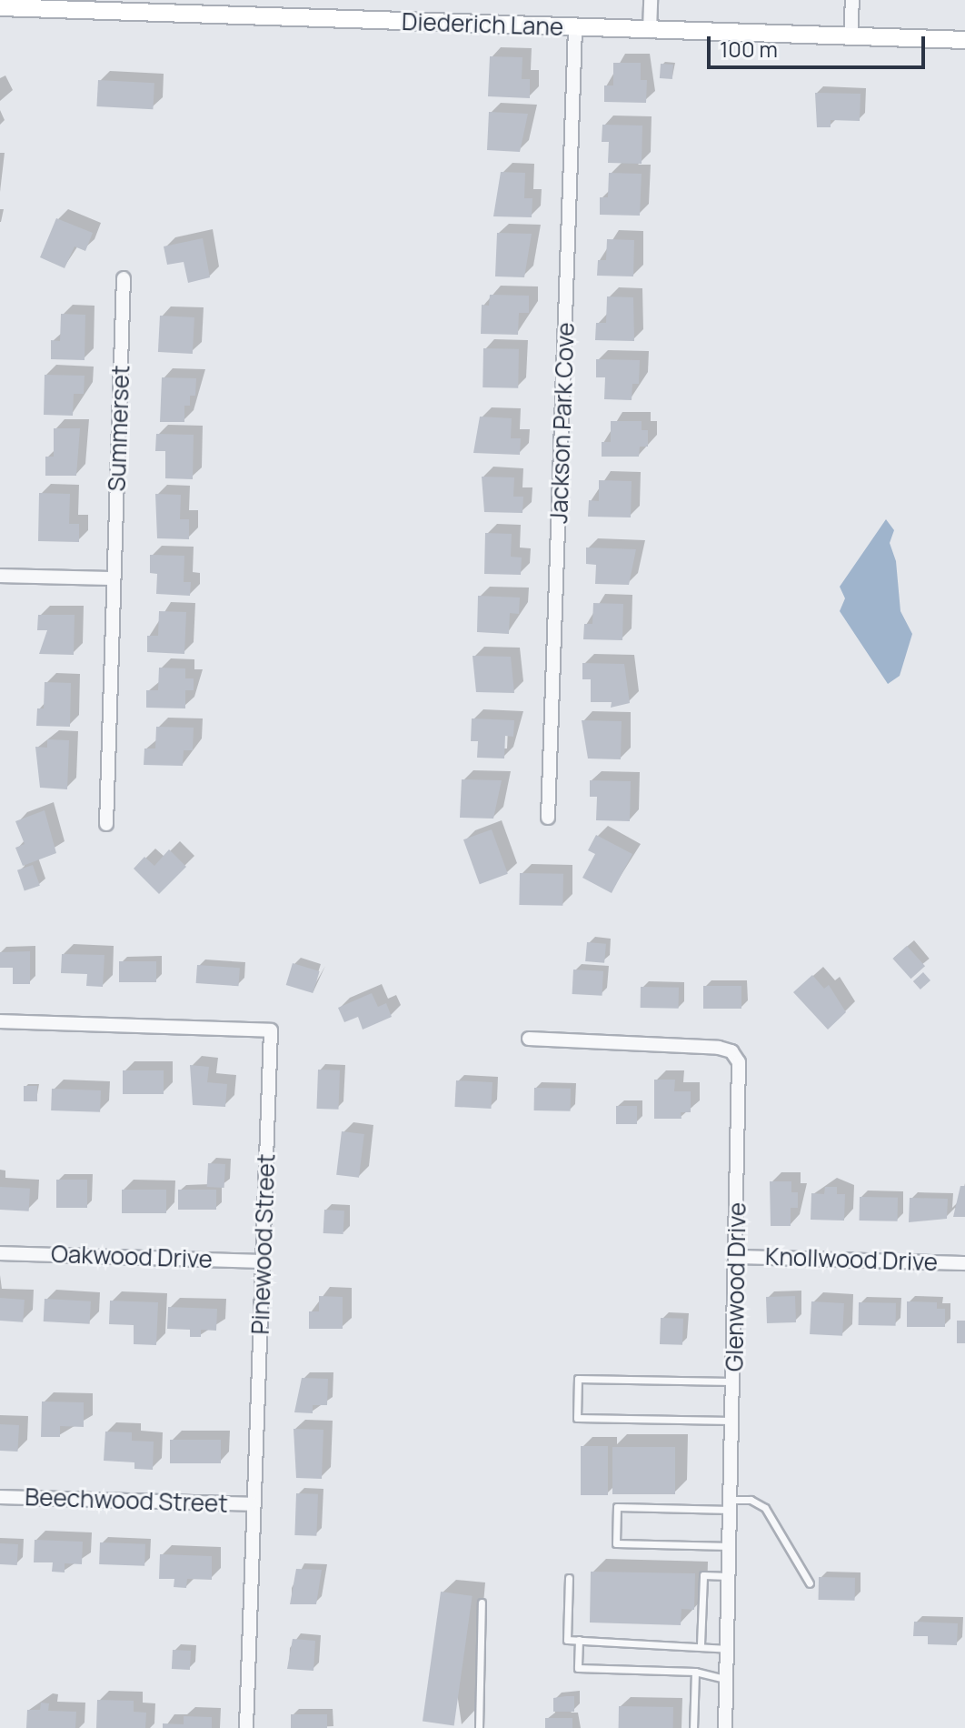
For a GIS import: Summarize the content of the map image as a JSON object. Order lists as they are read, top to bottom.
{
  "streets": {
    "street": [
      "Diederich Lane",
      "Jackson Park Cove",
      "Summerset",
      "Pinewood Street",
      "Oakwood Drive",
      "Knollwood Drive",
      "Glenwood Drive",
      "Beechwood Street"
    ]
  },
  "crossings": [
    ["Diederich Lane", "Jackson Park Cove"],
    ["Pinewood Street", "Oakwood Drive"],
    ["Pinewood Street", "Beechwood Street"],
    ["Knollwood Drive", "Glenwood Drive"]
  ],
  "scale_bar": "100 m"
}
